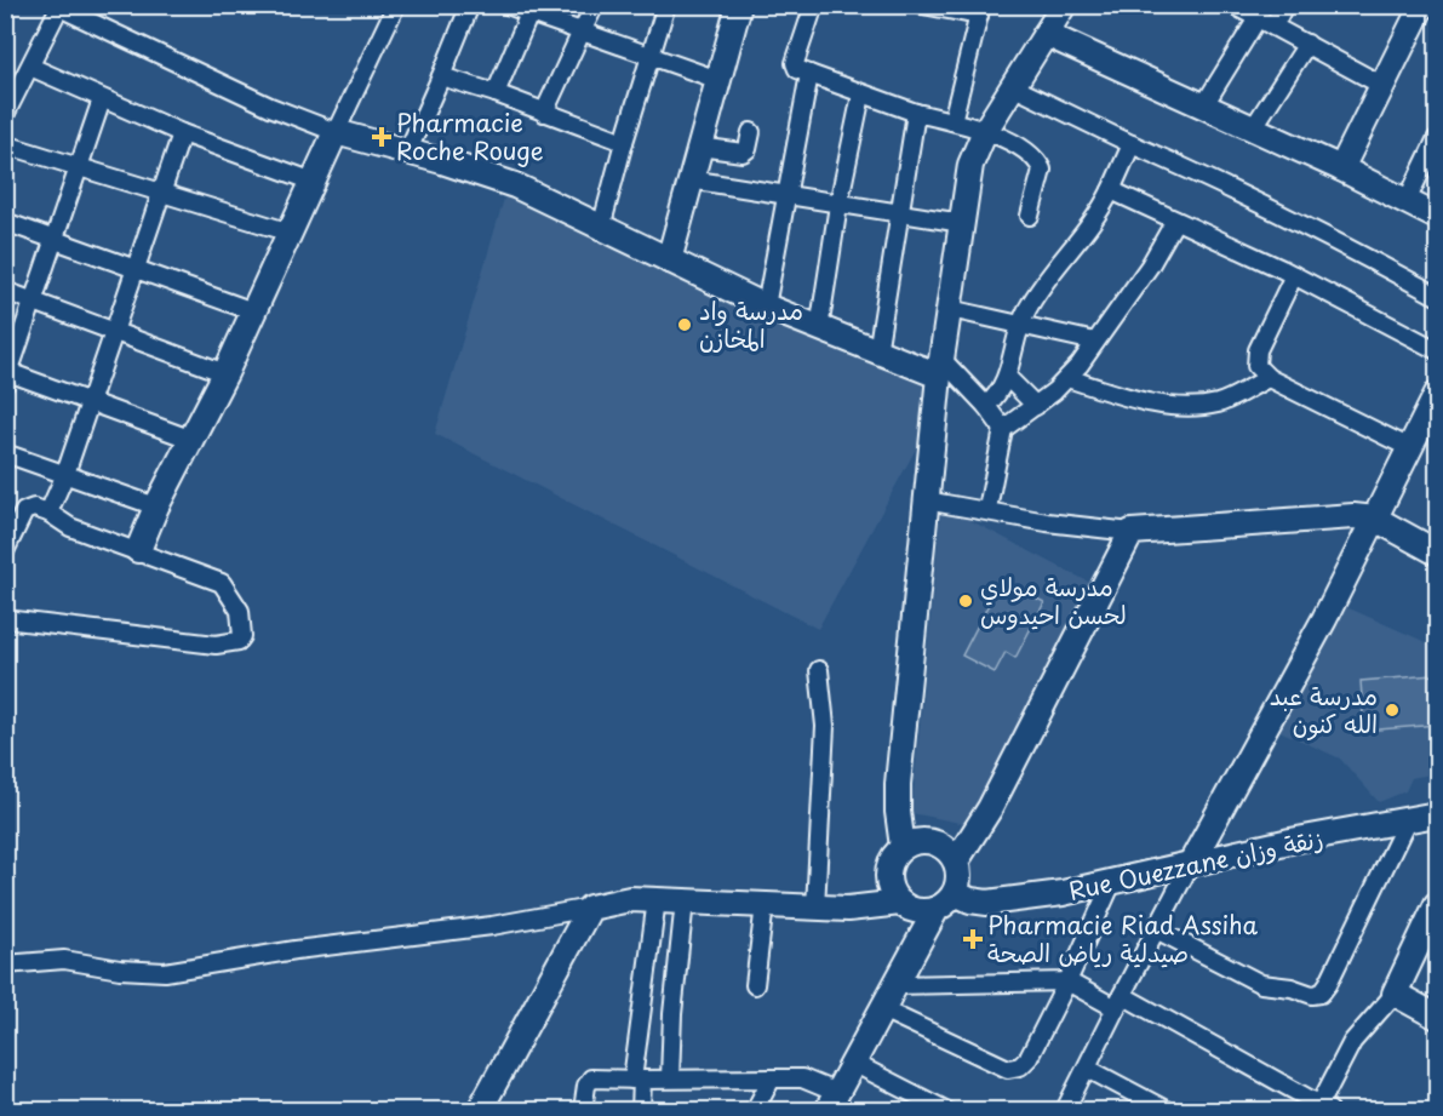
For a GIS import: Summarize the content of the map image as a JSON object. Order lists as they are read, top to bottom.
{
  "streets": {
    "street": ["Rue Ouezzane زنقة وزان"]
  },
  "places": {
    "health": ["Pharmacie Roche Rouge", "Pharmacie Riad Assiha صيدلية رياض الصحة"],
    "other": ["مدرسة واد المخازن", "مدرسة مولاي لحسن احيدوس", "مدرسة عبد الله كنون"]
  }
}
